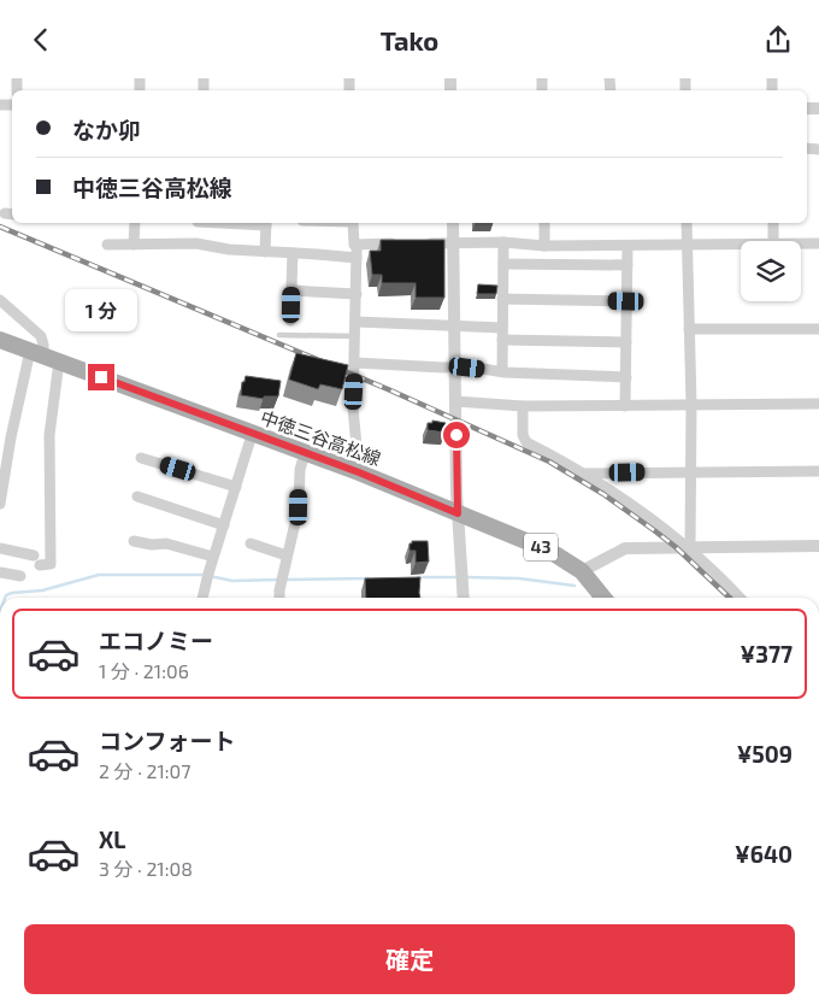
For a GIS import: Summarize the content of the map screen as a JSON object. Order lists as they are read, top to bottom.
{
  "streets": {
    "main road": ["中徳三谷高松線", "43"]
  },
  "page": {
    "header": "Tako",
    "banner": ["なか卯", "中徳三谷高松線"],
    "bubble": "1 分",
    "list": [
      {
        "name": "エコノミー",
        "note": "1 分 · 21:06",
        "value": "¥377"
      },
      {
        "name": "コンフォート",
        "note": "2 分 · 21:07",
        "value": "¥509"
      },
      {
        "name": "XL",
        "note": "3 分 · 21:08",
        "value": "¥640"
      }
    ],
    "buttons": "確定"
  }
}
